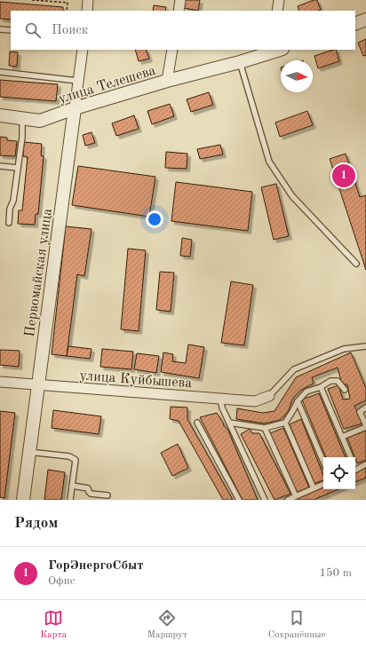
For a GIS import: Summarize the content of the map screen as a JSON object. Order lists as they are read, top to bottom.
{
  "streets": {
    "street": ["улица Телешева", "Первомайская улица", "улица Куйбышева"]
  },
  "crossings": [
    ["улица Телешева", "Первомайская улица"],
    ["Первомайская улица", "улица Куйбышева"]
  ],
  "north": "right",
  "page": {
    "search": "Поиск",
    "pins": "1",
    "heading": "Рядом",
    "list": [
      {
        "mark": "1",
        "name": "ГорЭнергоСбыт",
        "note": "Офис",
        "value": "150 m"
      }
    ],
    "nav": ["Карта", "Маршрут", "Сохранённые"]
  }
}
